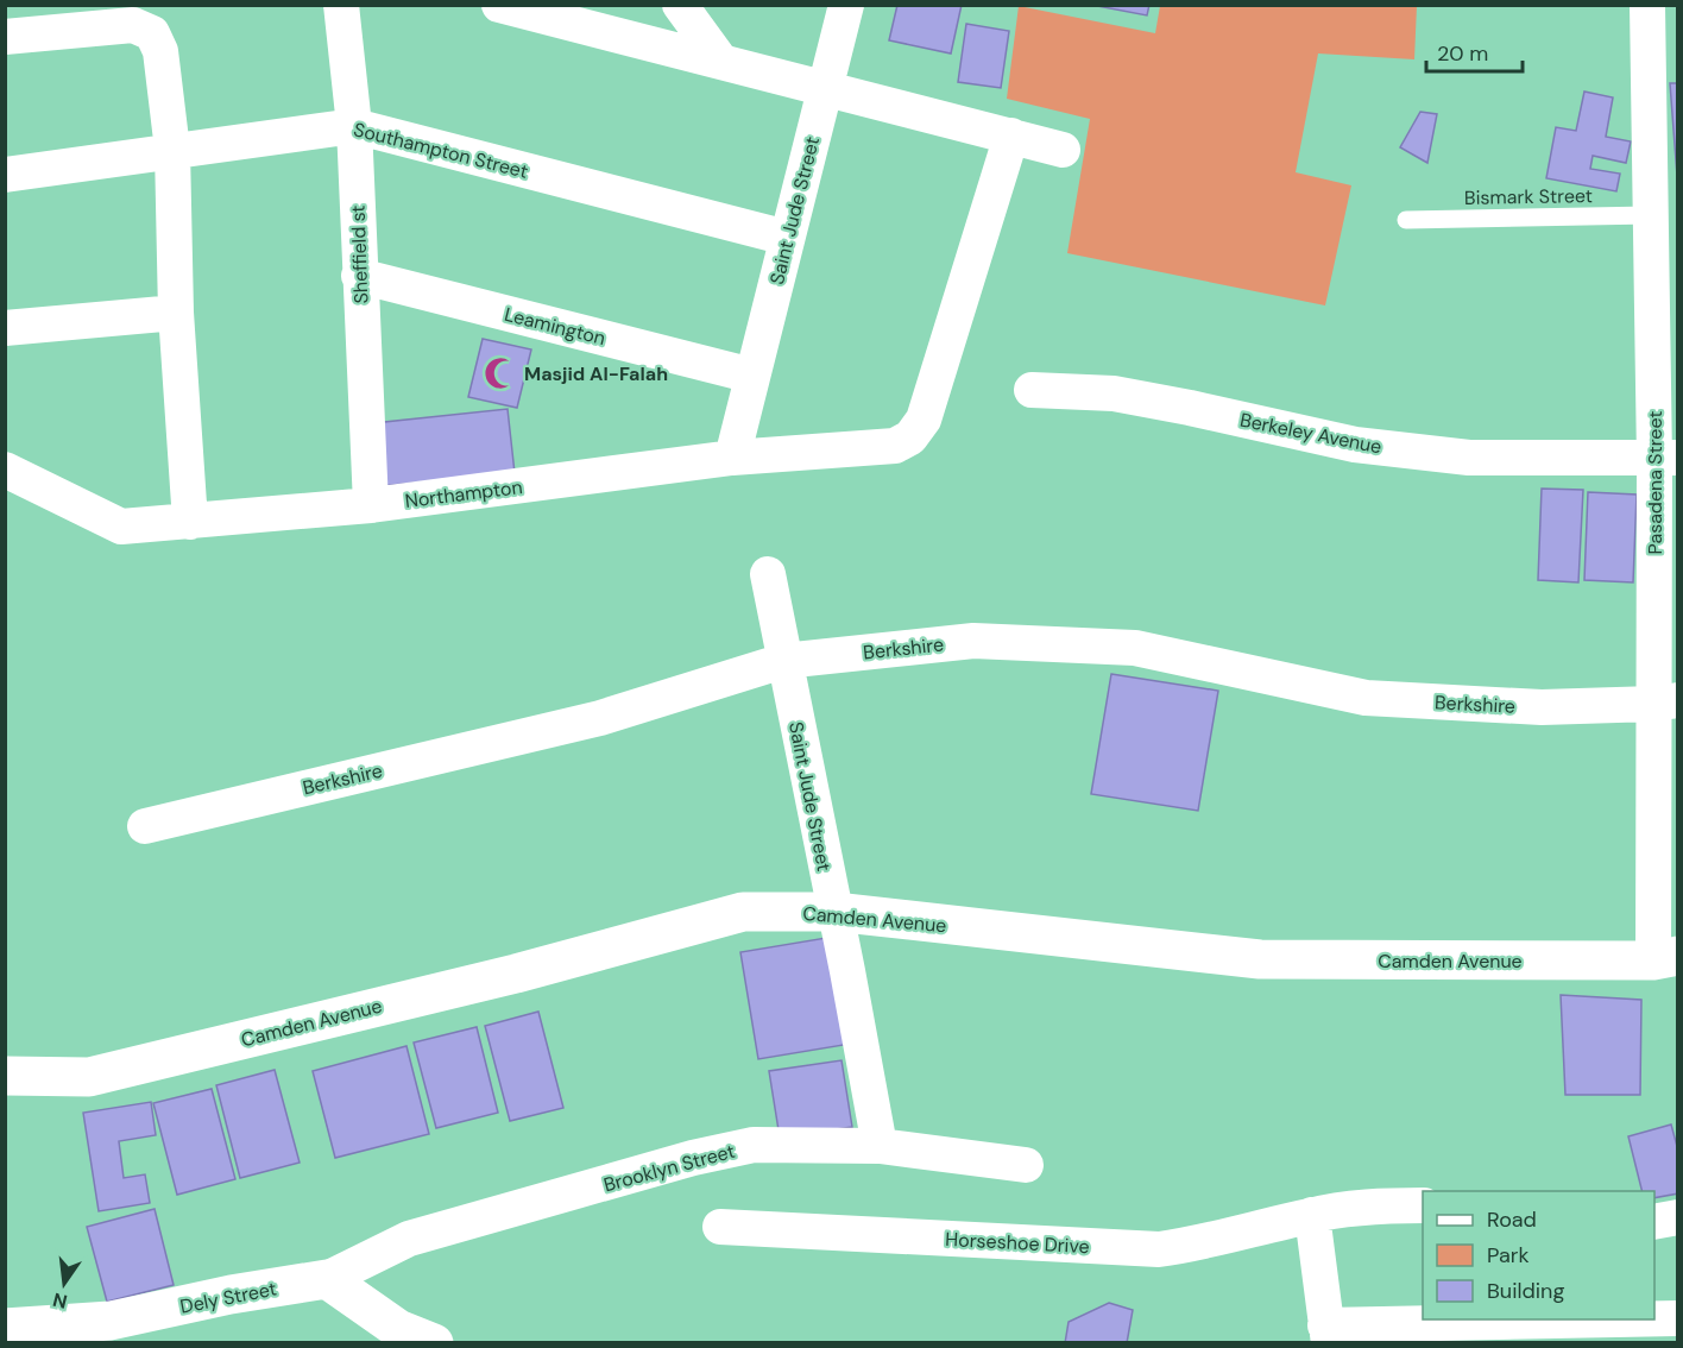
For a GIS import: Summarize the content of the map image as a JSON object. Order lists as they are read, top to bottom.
{
  "streets": {
    "street": [
      "Southampton Street",
      "Saint Jude Street",
      "Sheffield st",
      "Leamington",
      "Berkeley Avenue",
      "Pasadena Street",
      "Northampton",
      "Berkshire",
      "Camden Avenue",
      "Brooklyn Street",
      "Horseshoe Drive",
      "Dely Street"
    ],
    "lane": ["Bismark Street"]
  },
  "crossings": [
    ["Southampton Street", "Saint Jude Street"],
    ["Southampton Street", "Sheffield st"],
    ["Bismark Street", "Pasadena Street"],
    ["Saint Jude Street", "Leamington"],
    ["Saint Jude Street", "Northampton"],
    ["Saint Jude Street", "Berkshire"],
    ["Saint Jude Street", "Camden Avenue"],
    ["Saint Jude Street", "Brooklyn Street"],
    ["Sheffield st", "Leamington"],
    ["Sheffield st", "Northampton"],
    ["Berkeley Avenue", "Pasadena Street"],
    ["Pasadena Street", "Berkshire"],
    ["Pasadena Street", "Camden Avenue"],
    ["Brooklyn Street", "Dely Street"]
  ],
  "places": {
    "mosque": ["Masjid Al-Falah"]
  },
  "legend": ["Road", "Park", "Building"],
  "scale_bar": "20 m",
  "north": "bottom"
}
